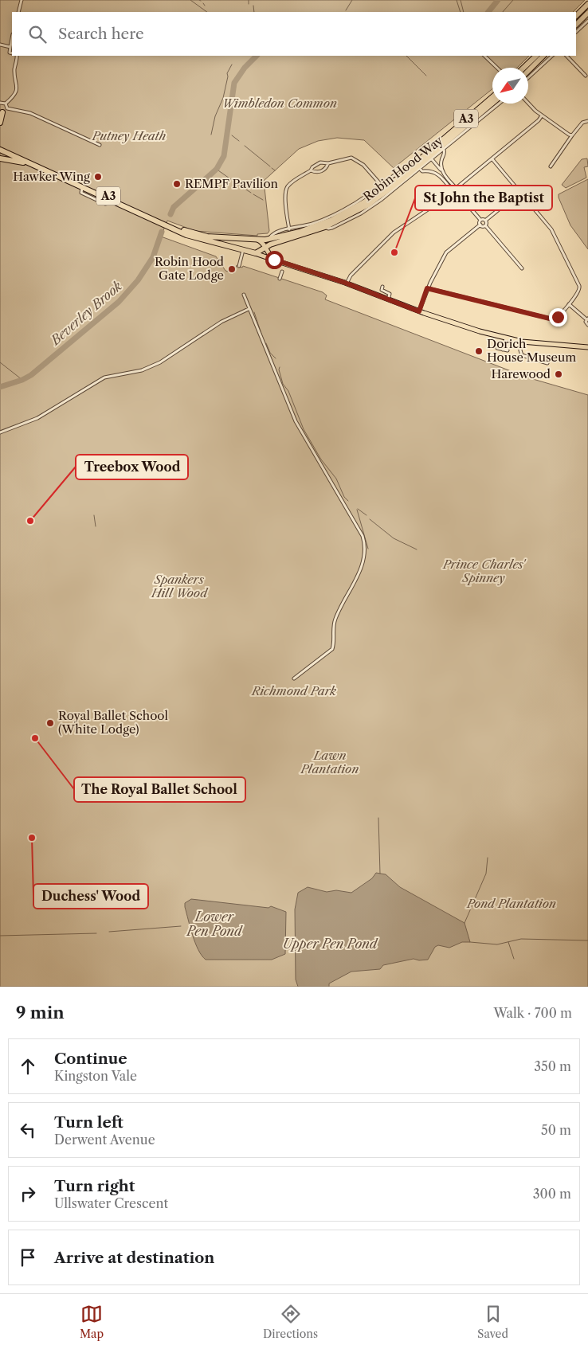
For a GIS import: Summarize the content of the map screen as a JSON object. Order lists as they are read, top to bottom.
{
  "streets": {
    "highway": ["A3", "Robin Hood Way"]
  },
  "crossings": [
    ["A3", "Robin Hood Way"]
  ],
  "water": ["Beverley Brook", "Lower Pen Pond", "Upper Pen Pond"],
  "parks": [
    "Wimbledon Common",
    "Putney Heath",
    "Prince Charles' Spinney",
    "Spankers Hill Wood",
    "Richmond Park",
    "Lawn Plantation",
    "Pond Plantation"
  ],
  "places": [
    "Hawker Wing",
    "REMPF Pavilion",
    "St John the Baptist",
    "Robin Hood Gate Lodge",
    "Dorich House Museum",
    "Harewood",
    "Treebox Wood",
    "Royal Ballet School (White Lodge)",
    "The Royal Ballet School",
    "Duchess' Wood"
  ],
  "north": "bottom left",
  "page": {
    "search": "Search here",
    "heading": ["9 min", "Walk · 700 m"],
    "list": [
      ["Continue", "Kingston Vale", "350 m"],
      ["Turn left", "Derwent Avenue", "50 m"],
      ["Turn right", "Ullswater Crescent", "300 m"],
      "Arrive at destination"
    ],
    "nav": ["Map", "Directions", "Saved"]
  }
}
